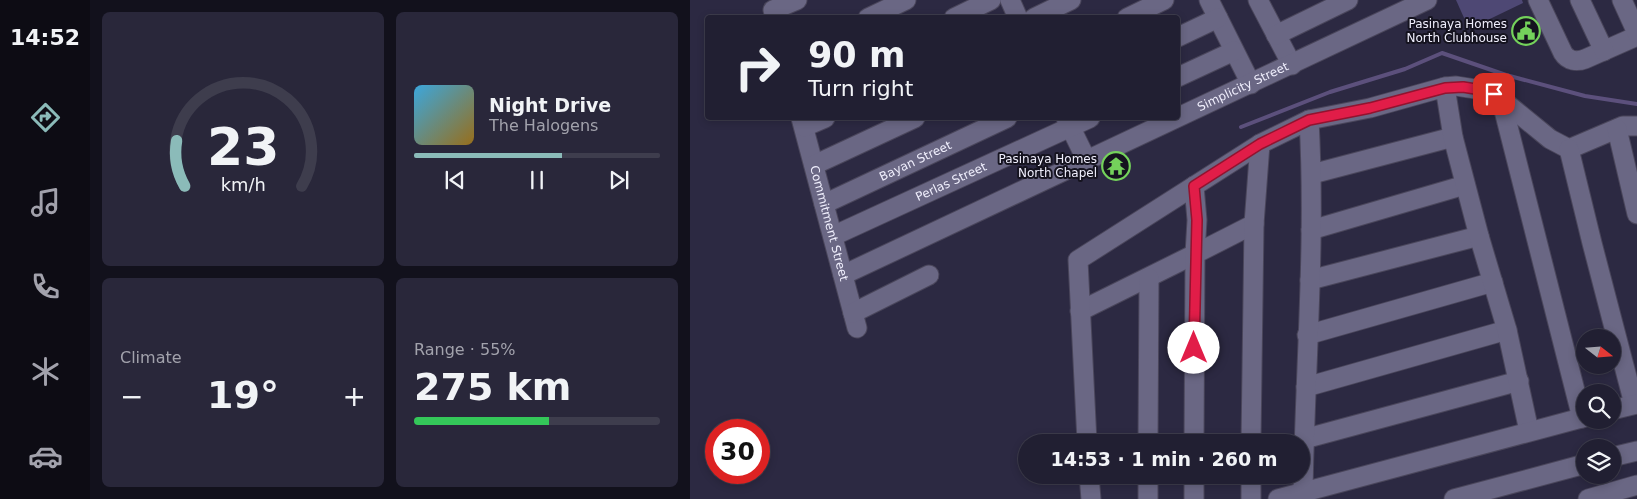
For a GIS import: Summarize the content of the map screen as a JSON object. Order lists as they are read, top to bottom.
{
  "streets": {
    "street": [
      "Simplicity Street",
      "Bayan Street",
      "Perlas Street",
      "Commitment Street"
    ]
  },
  "crossings": [
    ["Simplicity Street", "Commitment Street"],
    ["Bayan Street", "Commitment Street"],
    ["Perlas Street", "Commitment Street"]
  ],
  "places": {
    "public building": ["Pasinaya Homes North Clubhouse"],
    "temple": ["Pasinaya Homes North Chapel"]
  },
  "north": "right",
  "page": {
    "tabs": "14:52",
    "turn": ["90 m", "Turn right"],
    "song": ["Night Drive", "The Halogens"],
    "tile": [
      "Climate",
      ["Range · 55%", "275 km"]
    ],
    "heat": ["−", "19°", "+"],
    "limit": "30",
    "trip": "14:53 · 1 min · 260 m",
    "gauge": ["23", "km/h"]
  }
}
